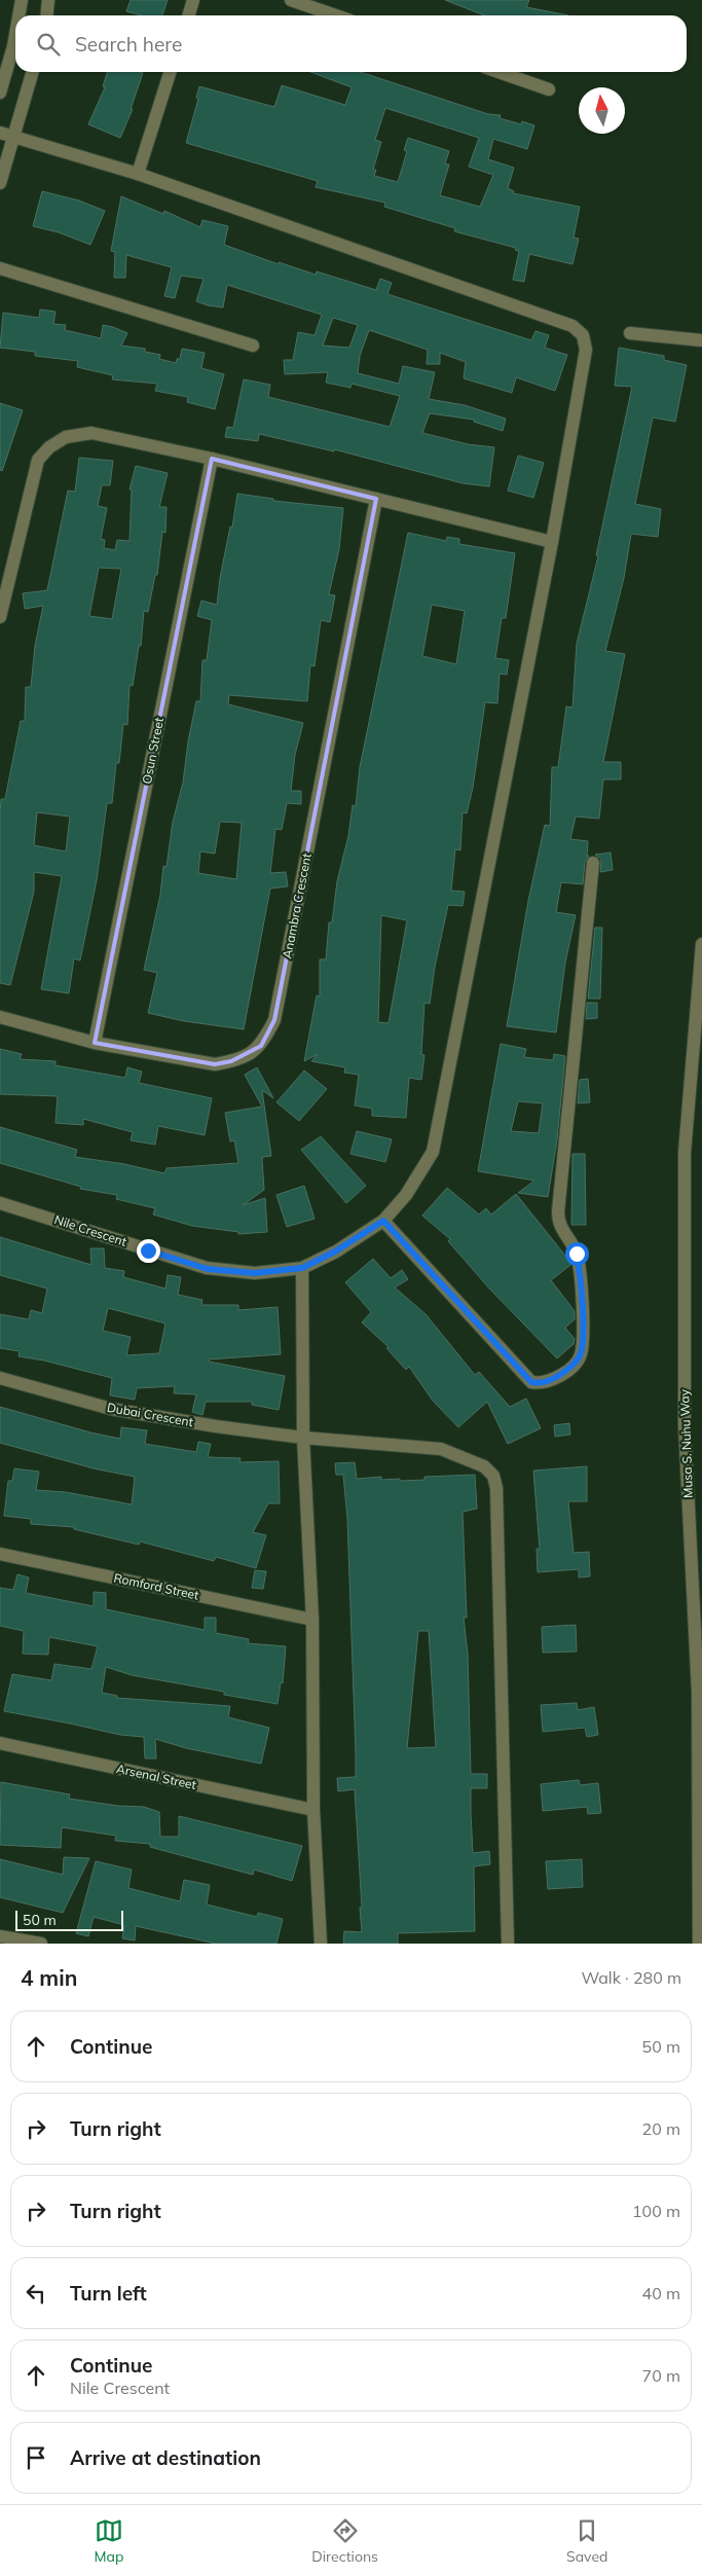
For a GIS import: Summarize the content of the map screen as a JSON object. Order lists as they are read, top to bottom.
{
  "streets": {
    "street": [
      "Osun Street",
      "Anambra Crescent",
      "Nile Crescent",
      "Dubai Crescent",
      "Musa S. Nuhu Way",
      "Romford Street",
      "Arsenal Street"
    ]
  },
  "crossings": [
    ["Osun Street", "Anambra Crescent"]
  ],
  "scale_bar": "50 m",
  "north": "top",
  "page": {
    "search": "Search here",
    "scale": "50 m",
    "heading": ["4 min", "Walk · 280 m"],
    "list": [
      ["Continue", "50 m"],
      ["Turn right", "20 m"],
      ["Turn right", "100 m"],
      ["Turn left", "40 m"],
      ["Continue", "Nile Crescent", "70 m"],
      "Arrive at destination"
    ],
    "nav": ["Map", "Directions", "Saved"]
  }
}
